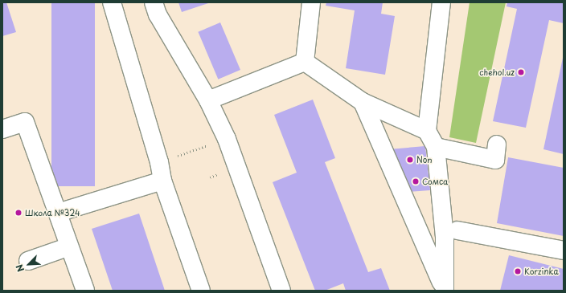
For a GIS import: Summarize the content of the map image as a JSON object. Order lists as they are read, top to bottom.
{
  "places": [
    "chehol.uz",
    "Non",
    "Сомса",
    "Школа №324",
    "Korzinka"
  ],
  "north": "bottom left"
}
